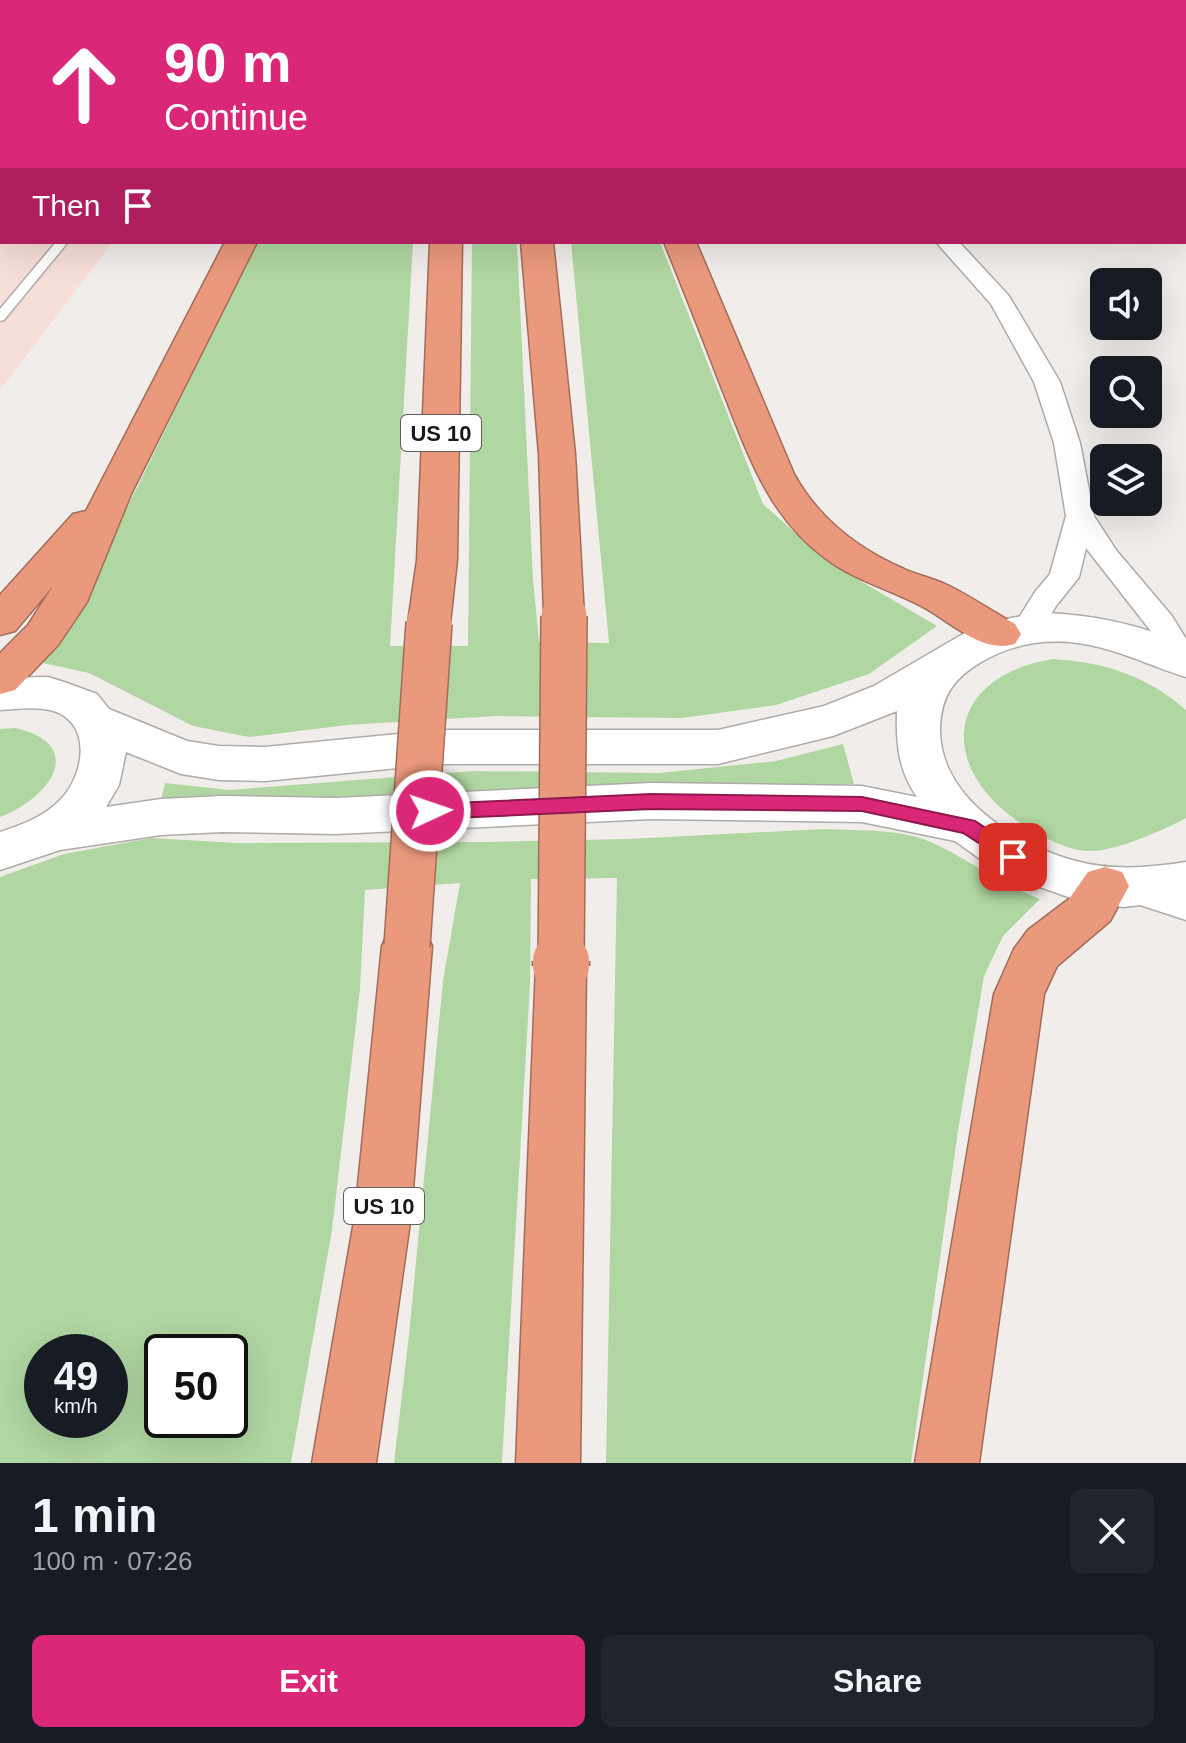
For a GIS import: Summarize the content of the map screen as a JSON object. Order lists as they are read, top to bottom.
{
  "streets": {
    "highway": ["US 10"]
  },
  "page": {
    "turn": ["90 m", "Continue"],
    "then": "Then",
    "speed": "49 km/h",
    "limit": "50",
    "heading": ["1 min", "100 m · 07:26"],
    "buttons": ["Exit", "Share"]
  }
}
